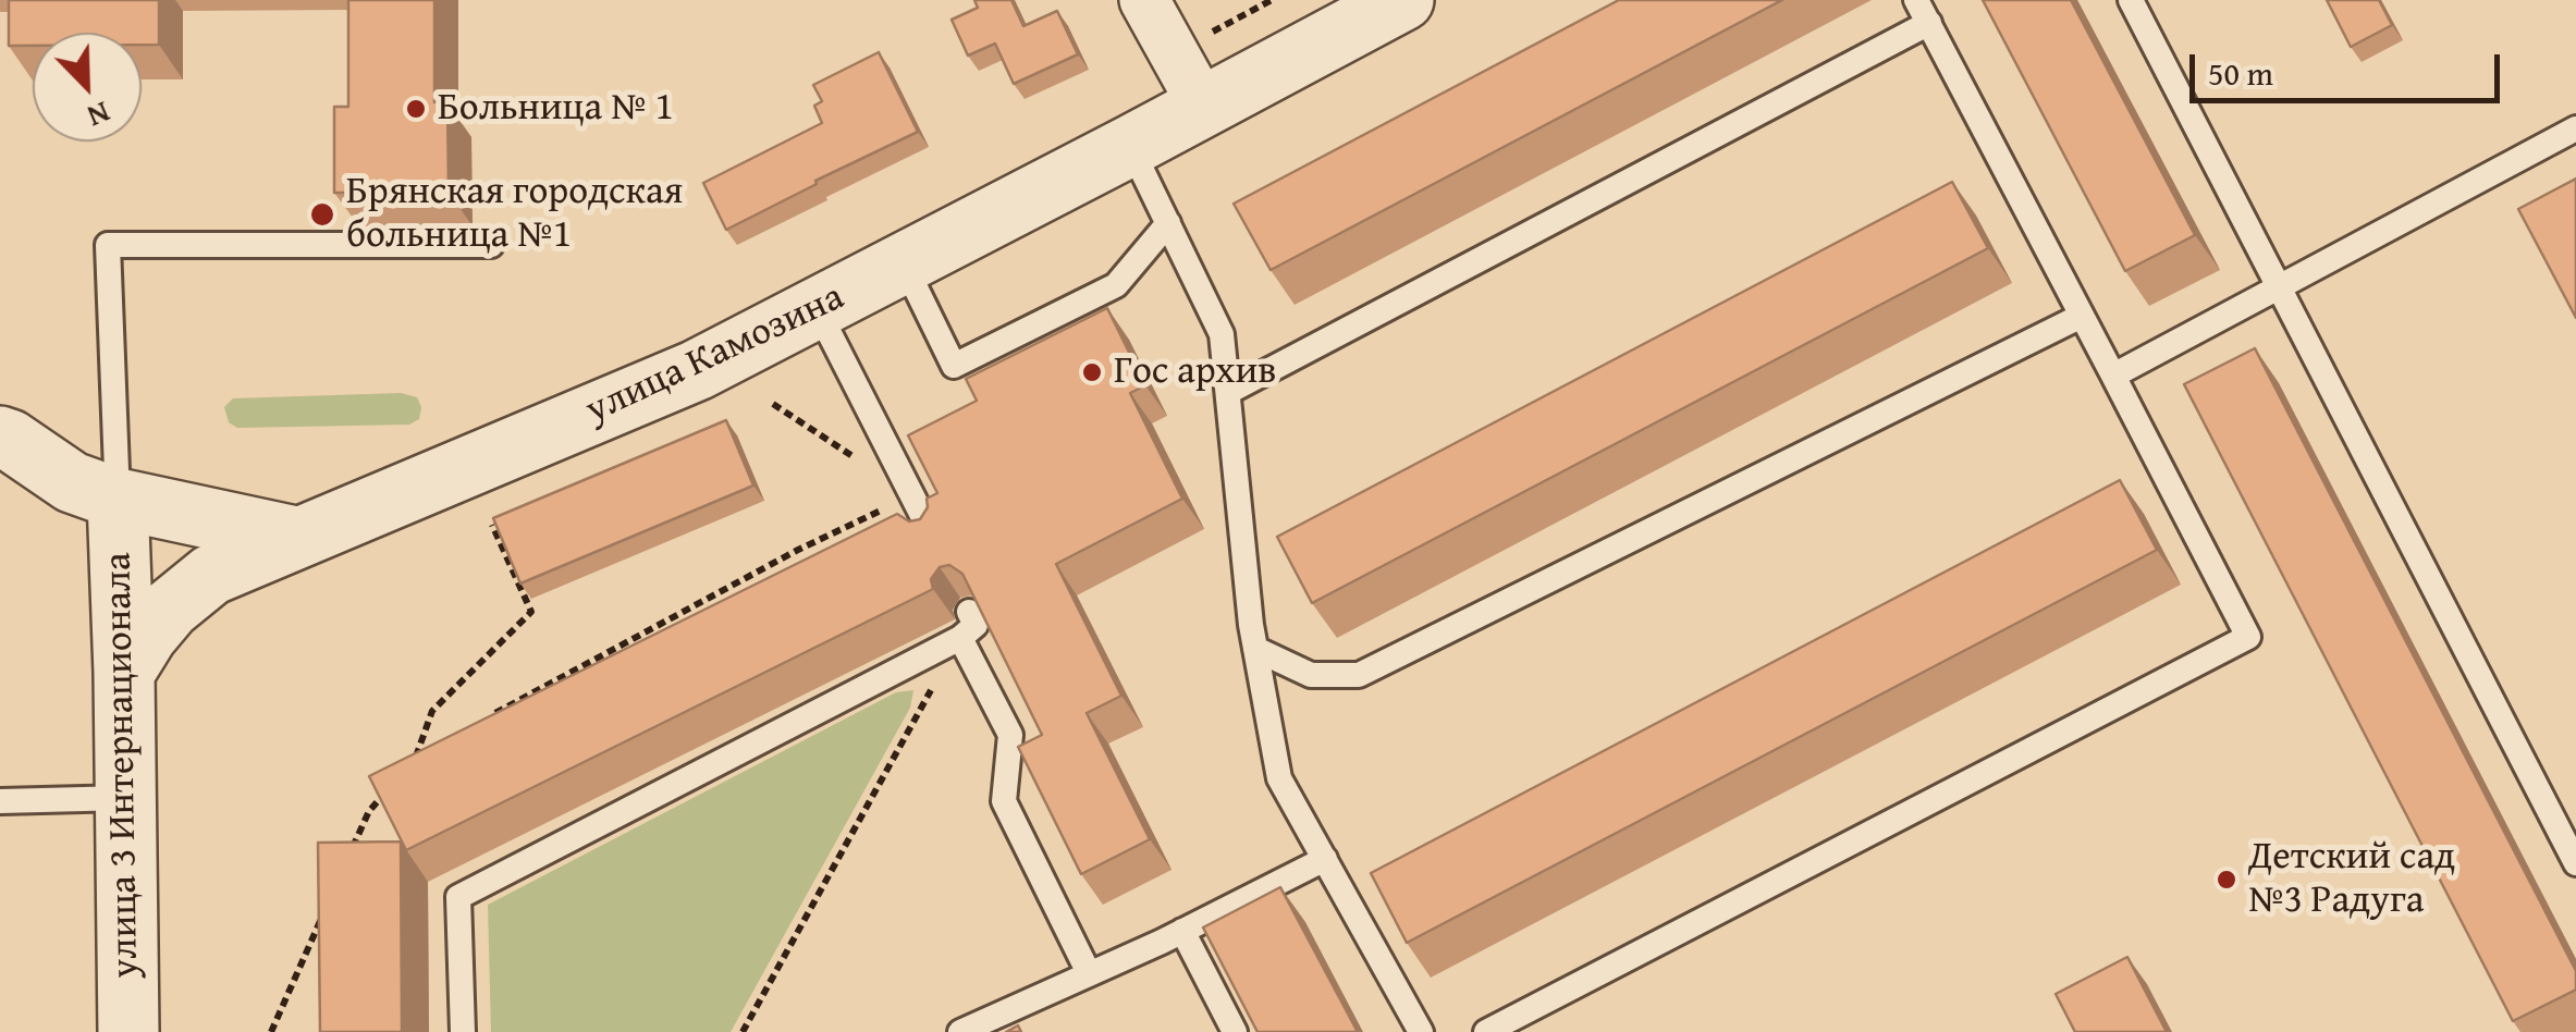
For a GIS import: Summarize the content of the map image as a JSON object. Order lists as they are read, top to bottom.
{
  "streets": {
    "street": ["улица Камозина", "улица 3 Интернационала"]
  },
  "crossings": [
    ["улица Камозина", "улица 3 Интернационала"]
  ],
  "places": [
    "Больница № 1",
    "Брянская городская больница №1",
    "Гос архив",
    "Детский сад №3 Радуга"
  ],
  "scale_bar": "50 m",
  "north": "bottom right"
}
